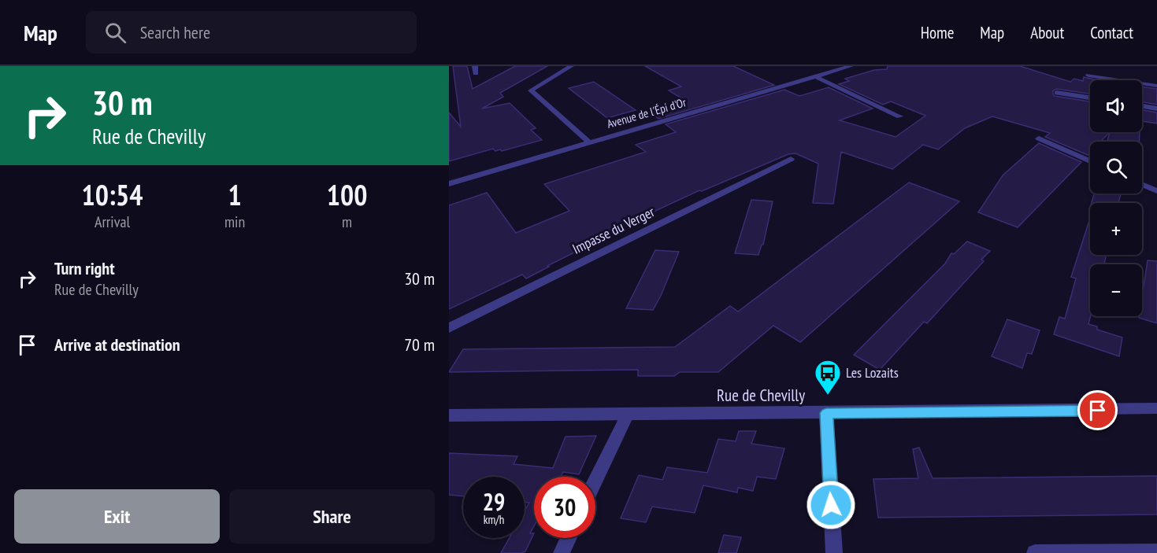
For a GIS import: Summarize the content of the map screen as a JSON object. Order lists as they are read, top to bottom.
{
  "streets": {
    "street": ["Avenue de l'Épi d'Or", "Impasse du Verger", "Rue de Chevilly"]
  },
  "places": {
    "bus stop": ["Les Lozaits"]
  },
  "page": {
    "header": "Map",
    "search": "Search here",
    "nav": [
      "Home",
      "Map",
      "About",
      "Contact"
    ],
    "turn": ["30 m", "Rue de Chevilly"],
    "map_buttons": ["+", "−"],
    "eta": [
      "10:54",
      "Arrival",
      "1",
      "min",
      "100",
      "m"
    ],
    "list": [
      {
        "name": "Turn right",
        "note": "Rue de Chevilly",
        "value": "30 m"
      },
      {
        "name": "Arrive at destination",
        "value": "70 m"
      }
    ],
    "speed": "29 km/h",
    "limit": "30",
    "buttons": ["Exit", "Share"]
  }
}
